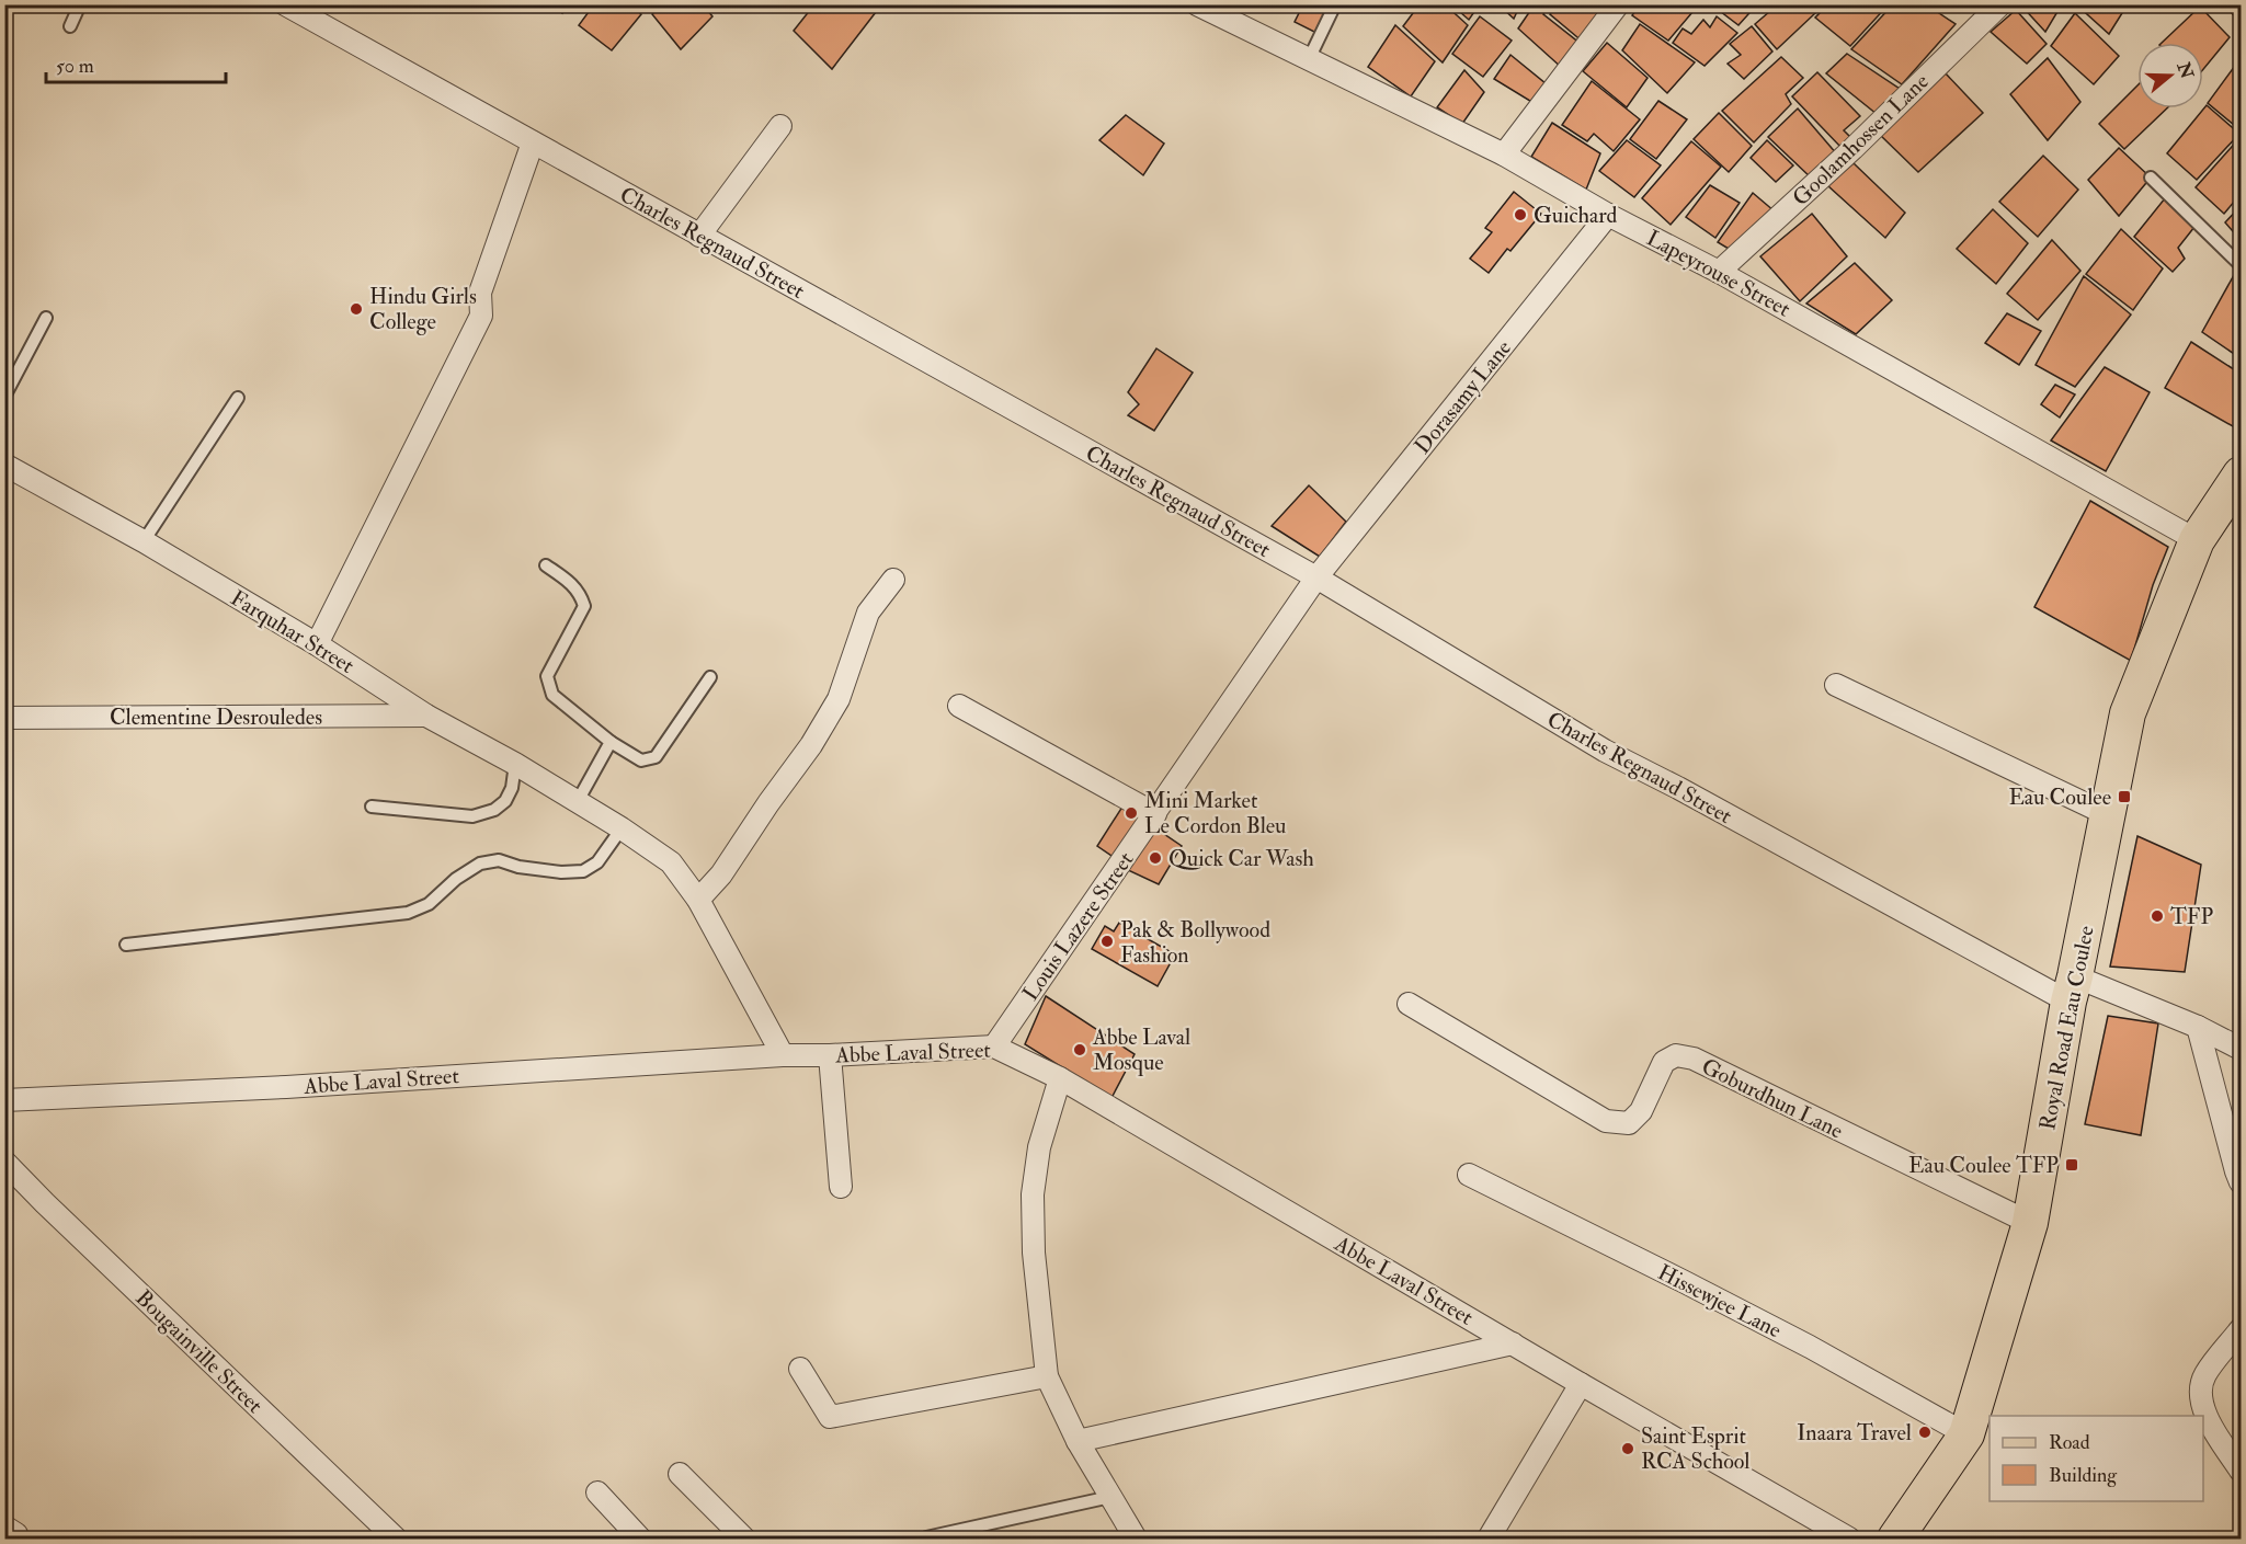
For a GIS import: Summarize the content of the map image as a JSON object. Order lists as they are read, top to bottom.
{
  "streets": {
    "main road": ["Royal Road Eau Coulee"],
    "street": [
      "Goolamhossen Lane",
      "Charles Regnaud Street",
      "Lapeyrouse Street",
      "Dorasamy Lane",
      "Farquhar Street",
      "Clementine Desrouledes",
      "Louis Lazere Street",
      "Abbe Laval Street",
      "Goburdhun Lane",
      "Hissewjee Lane",
      "Bougainville Street"
    ]
  },
  "crossings": [
    ["Goolamhossen Lane", "Lapeyrouse Street"],
    ["Charles Regnaud Street", "Dorasamy Lane"],
    ["Charles Regnaud Street", "Louis Lazere Street"],
    ["Charles Regnaud Street", "Royal Road Eau Coulee"],
    ["Lapeyrouse Street", "Dorasamy Lane"],
    ["Lapeyrouse Street", "Royal Road Eau Coulee"],
    ["Dorasamy Lane", "Louis Lazere Street"],
    ["Farquhar Street", "Clementine Desrouledes"],
    ["Farquhar Street", "Abbe Laval Street"],
    ["Louis Lazere Street", "Abbe Laval Street"],
    ["Royal Road Eau Coulee", "Goburdhun Lane"],
    ["Royal Road Eau Coulee", "Hissewjee Lane"]
  ],
  "places": {
    "other": [
      "Guichard",
      "Hindu Girls College",
      "Mini Market Le Cordon Bleu",
      "Quick Car Wash",
      "TFP",
      "Pak & Bollywood Fashion",
      "Abbe Laval Mosque",
      "Inaara Travel",
      "Saint Esprit RCA School"
    ],
    "transit": ["Eau Coulee", "Eau Coulee TFP"]
  },
  "legend": ["Road", "Building"],
  "scale_bar": "50 m",
  "north": "right"
}
